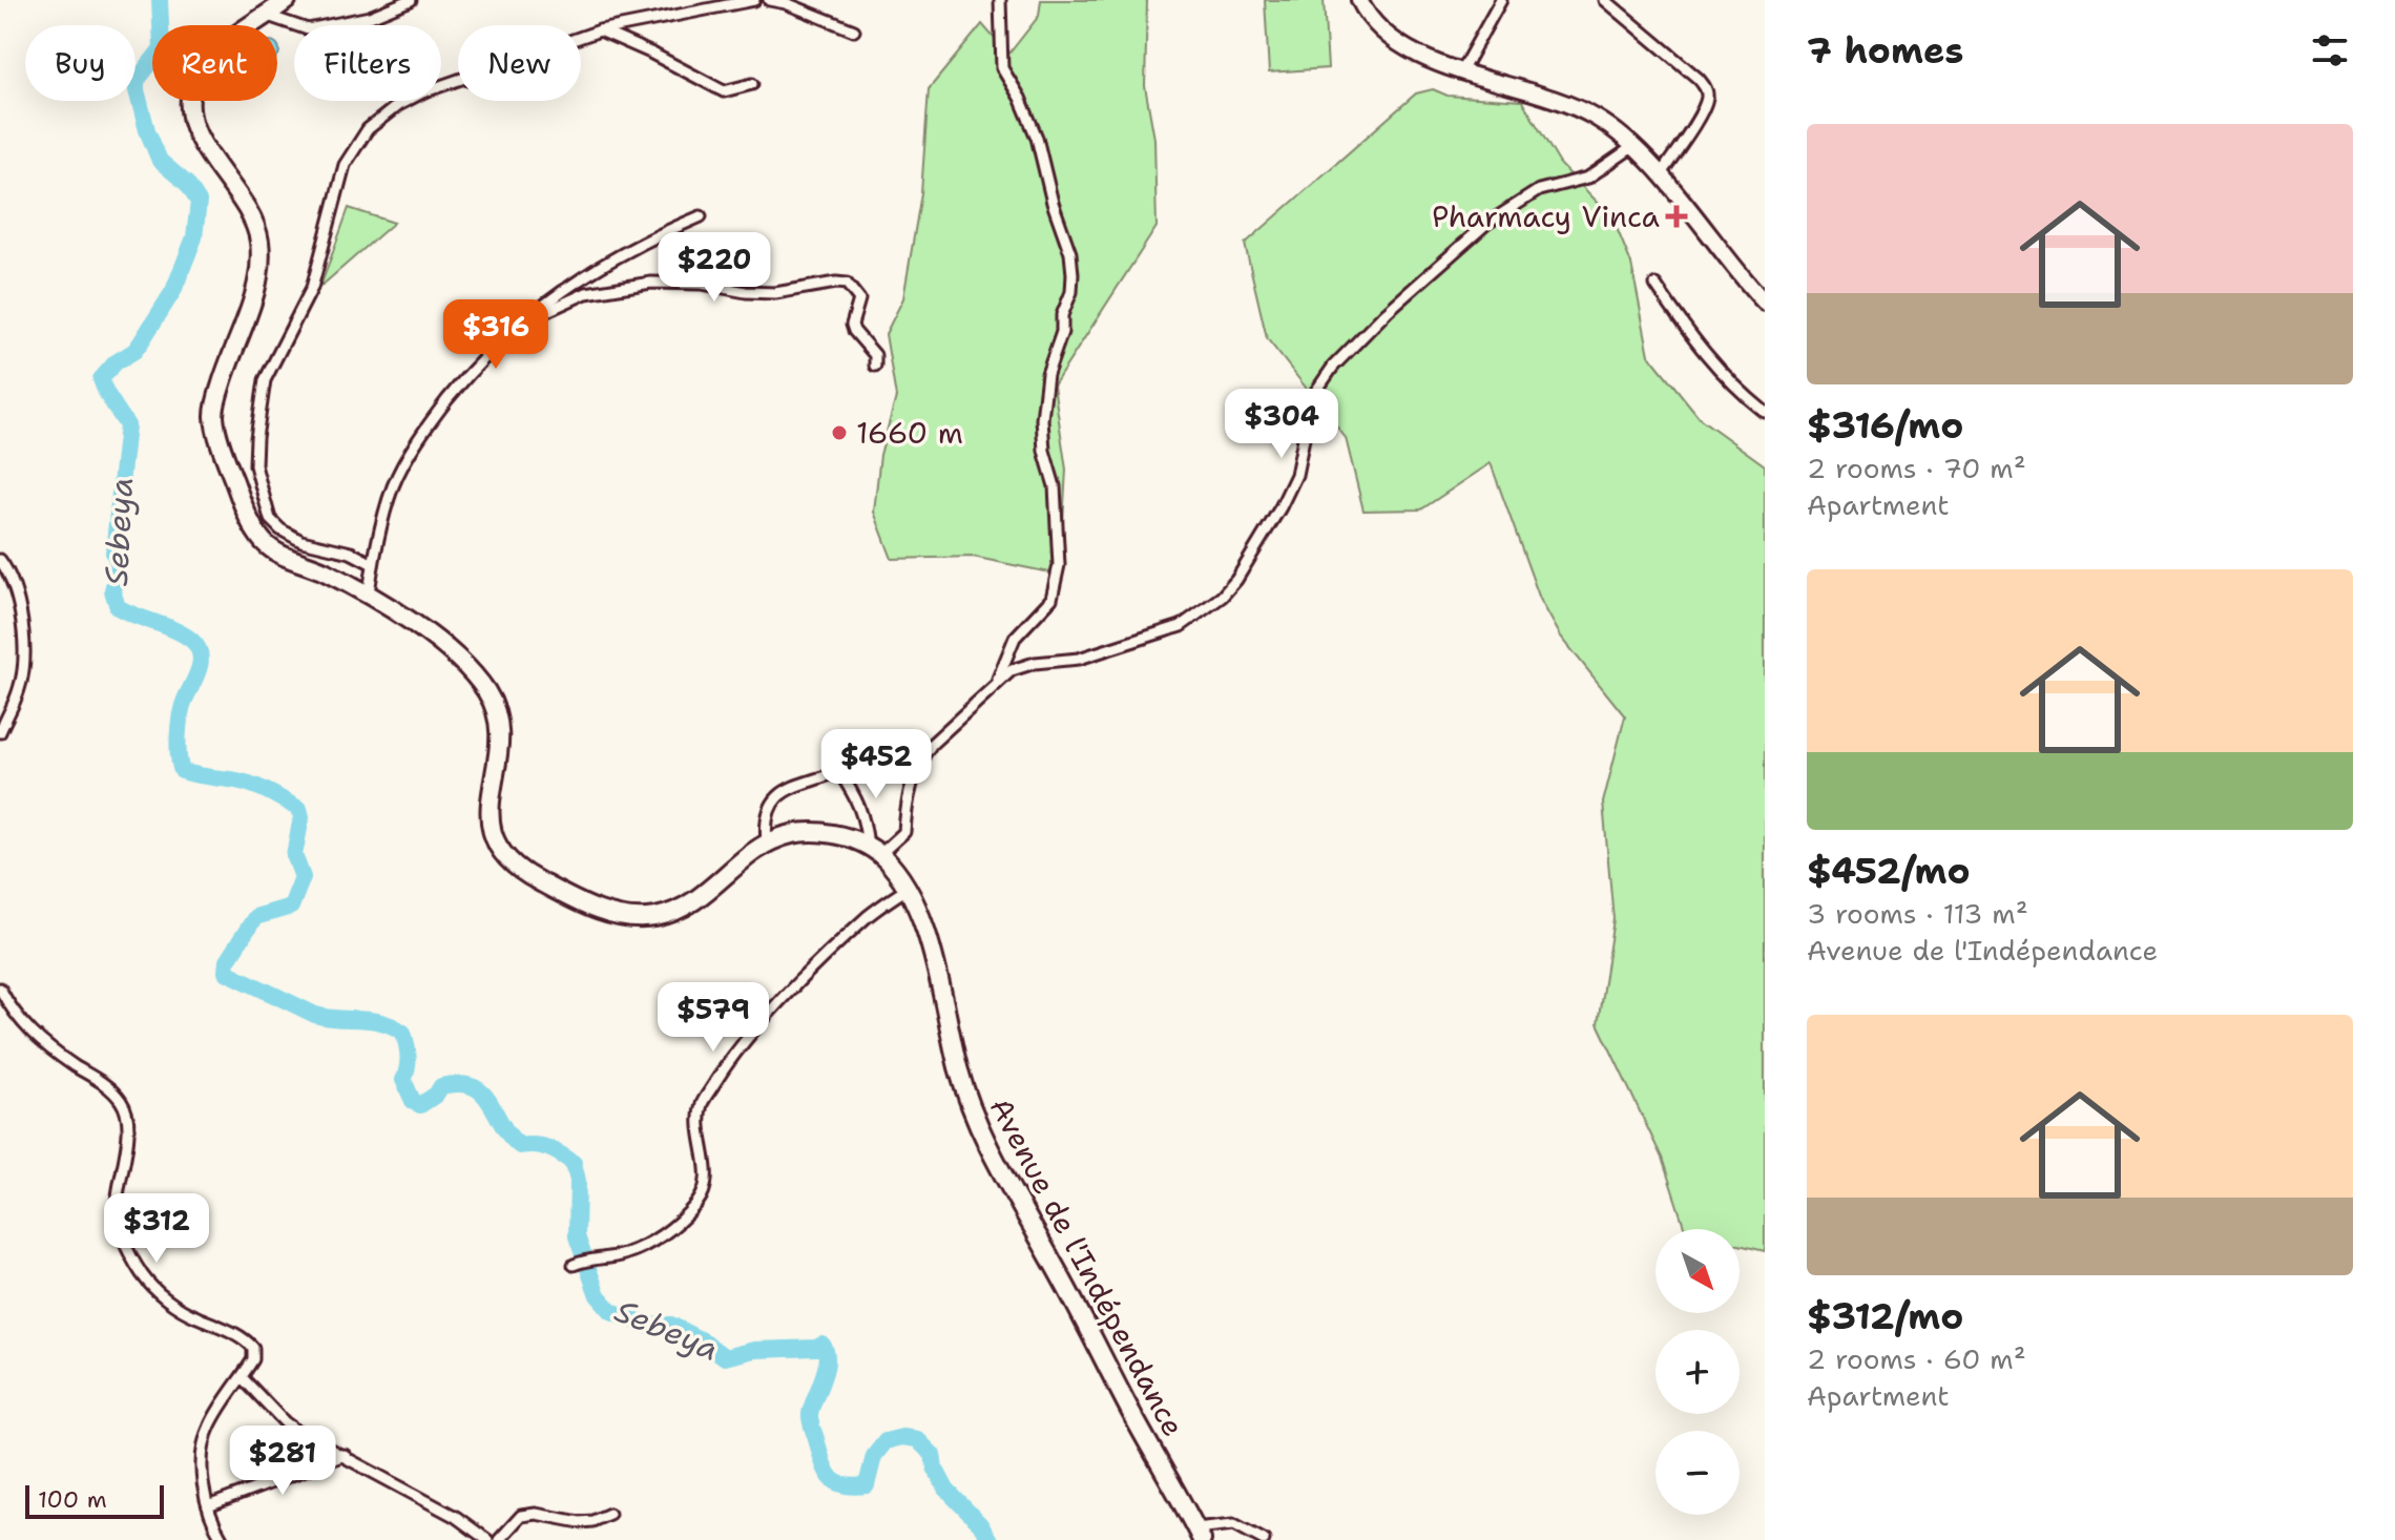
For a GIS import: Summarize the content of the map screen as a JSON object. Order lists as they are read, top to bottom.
{
  "streets": {
    "highway": ["Avenue de l'Indépendance"]
  },
  "water": ["Sebeya"],
  "places": {
    "health": ["Pharmacy Vinca"],
    "other": ["1660 m"]
  },
  "scale_bar": "100 m",
  "north": "bottom right",
  "page": {
    "heading": "7 homes",
    "chip": [
      "Buy",
      "Rent",
      "Filters",
      "New"
    ],
    "list": [
      {
        "name": "$316/mo",
        "note": "2 rooms · 70 m² · Apartment"
      },
      {
        "name": "$452/mo",
        "note": "3 rooms · 113 m² · Avenue de l'Indépendance"
      },
      {
        "name": "$312/mo",
        "note": "2 rooms · 60 m² · Apartment"
      }
    ],
    "price": [
      "$220",
      "$316",
      "$304",
      "$452",
      "$579",
      "$312",
      "$281"
    ],
    "map_buttons": ["+", "−"],
    "scale": "100 m"
  }
}
